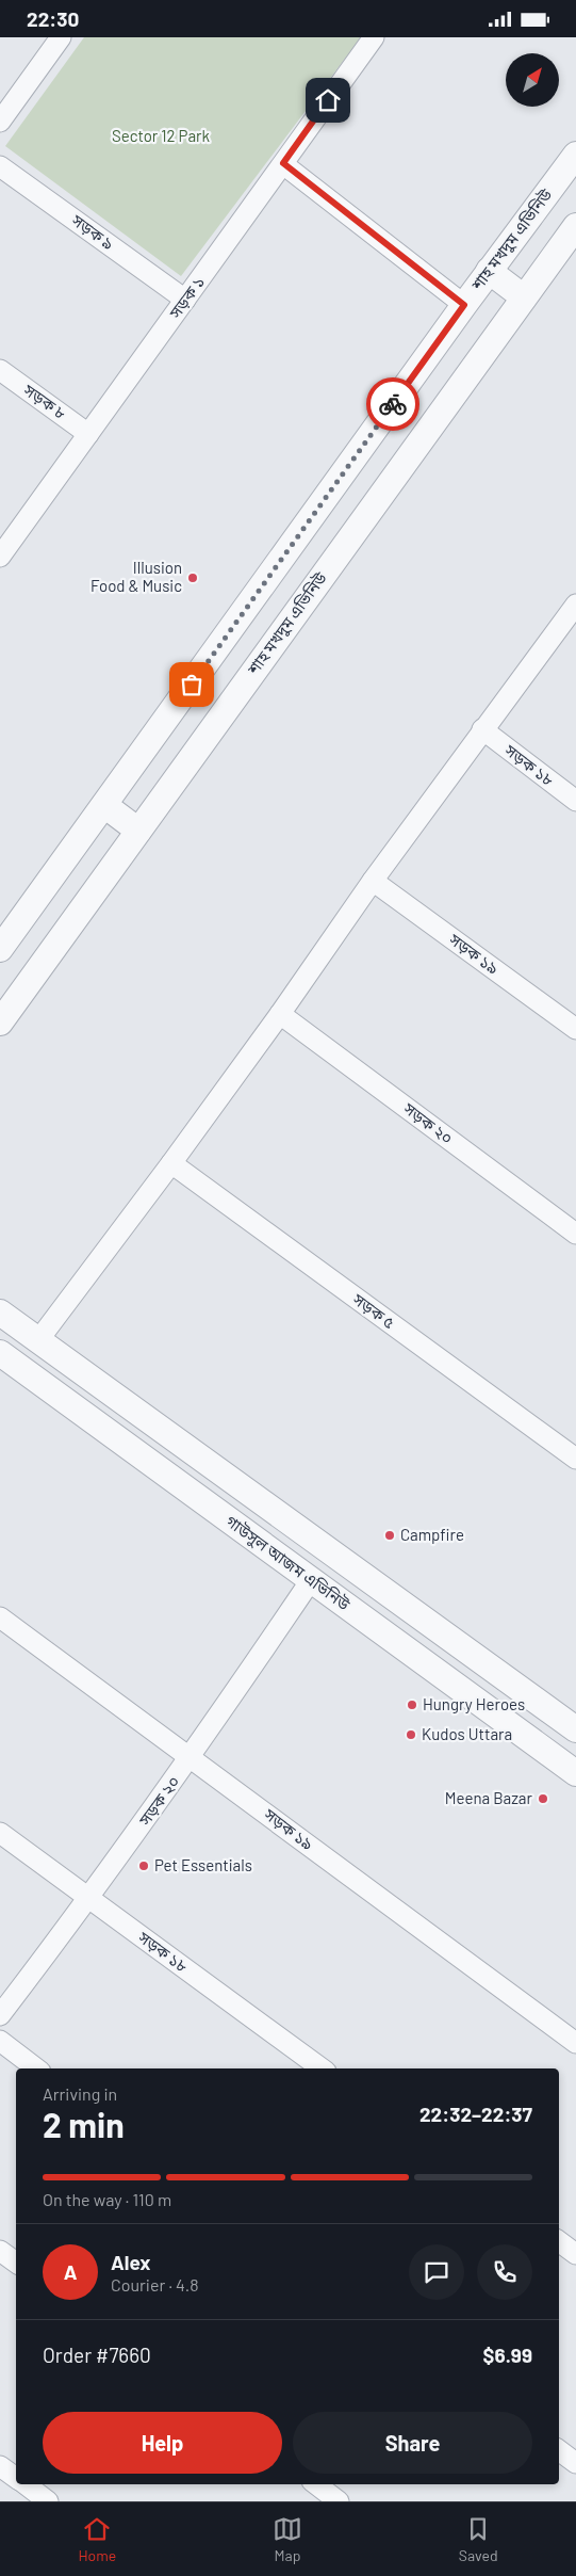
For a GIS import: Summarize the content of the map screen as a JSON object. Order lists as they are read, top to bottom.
{
  "streets": {
    "street": [
      "সড়ক ৯",
      "শাহ মখদুম এভিনিউ",
      "সড়ক ১",
      "সড়ক ৮",
      "সড়ক ১৮",
      "সড়ক ১৯",
      "সড়ক ২০",
      "সড়ক ৫",
      "গাউসুল আজম এভিনিউ"
    ]
  },
  "crossings": [
    ["সড়ক ৯", "সড়ক ১"],
    ["সড়ক ১", "সড়ক ৮"],
    ["সড়ক ১৮", "সড়ক ২০"],
    ["সড়ক ১৯", "সড়ক ২০"],
    ["সড়ক ২০", "গাউসুল আজম এভিনিউ"]
  ],
  "parks": ["Sector 12 Park"],
  "places": [
    "Illusion Food & Music",
    "Campfire",
    "Hungry Heroes",
    "Kudos Uttara",
    "Meena Bazar",
    "Pet Essentials"
  ],
  "north": "top right",
  "page": {
    "status": "22:30",
    "heading": ["2 min", "Arriving in", "22:32–22:37"],
    "panel": [
      "Alex",
      "Courier · 4.8",
      "Order #7660",
      "$6.99"
    ],
    "bar": "On the way · 110 m",
    "round": "A",
    "buttons": ["Help", "Share"],
    "tabs": ["Home", "Map", "Saved"]
  }
}
